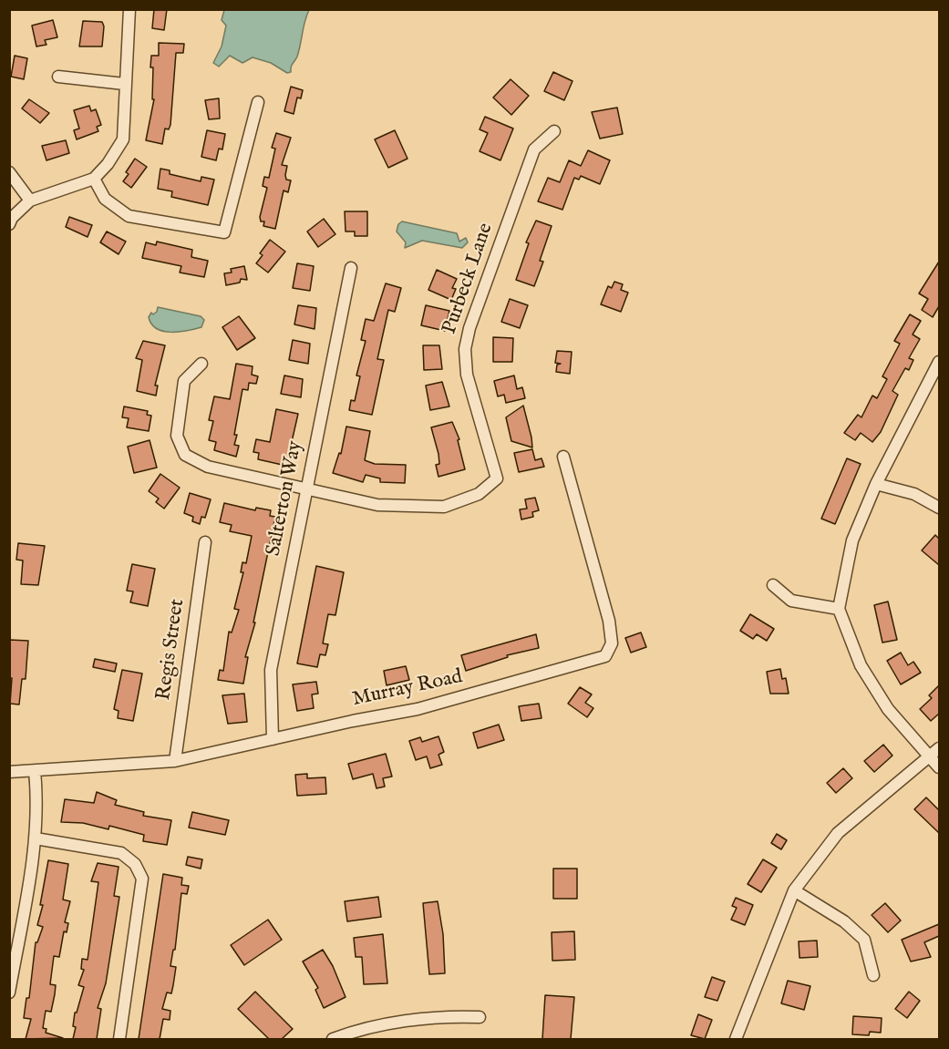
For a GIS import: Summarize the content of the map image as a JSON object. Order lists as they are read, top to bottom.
{
  "streets": {
    "street": [
      "Purbeck Lane",
      "Salterton Way",
      "Regis Street",
      "Murray Road"
    ]
  },
  "crossings": [
    ["Purbeck Lane", "Salterton Way"],
    ["Salterton Way", "Murray Road"],
    ["Regis Street", "Murray Road"]
  ]
}
